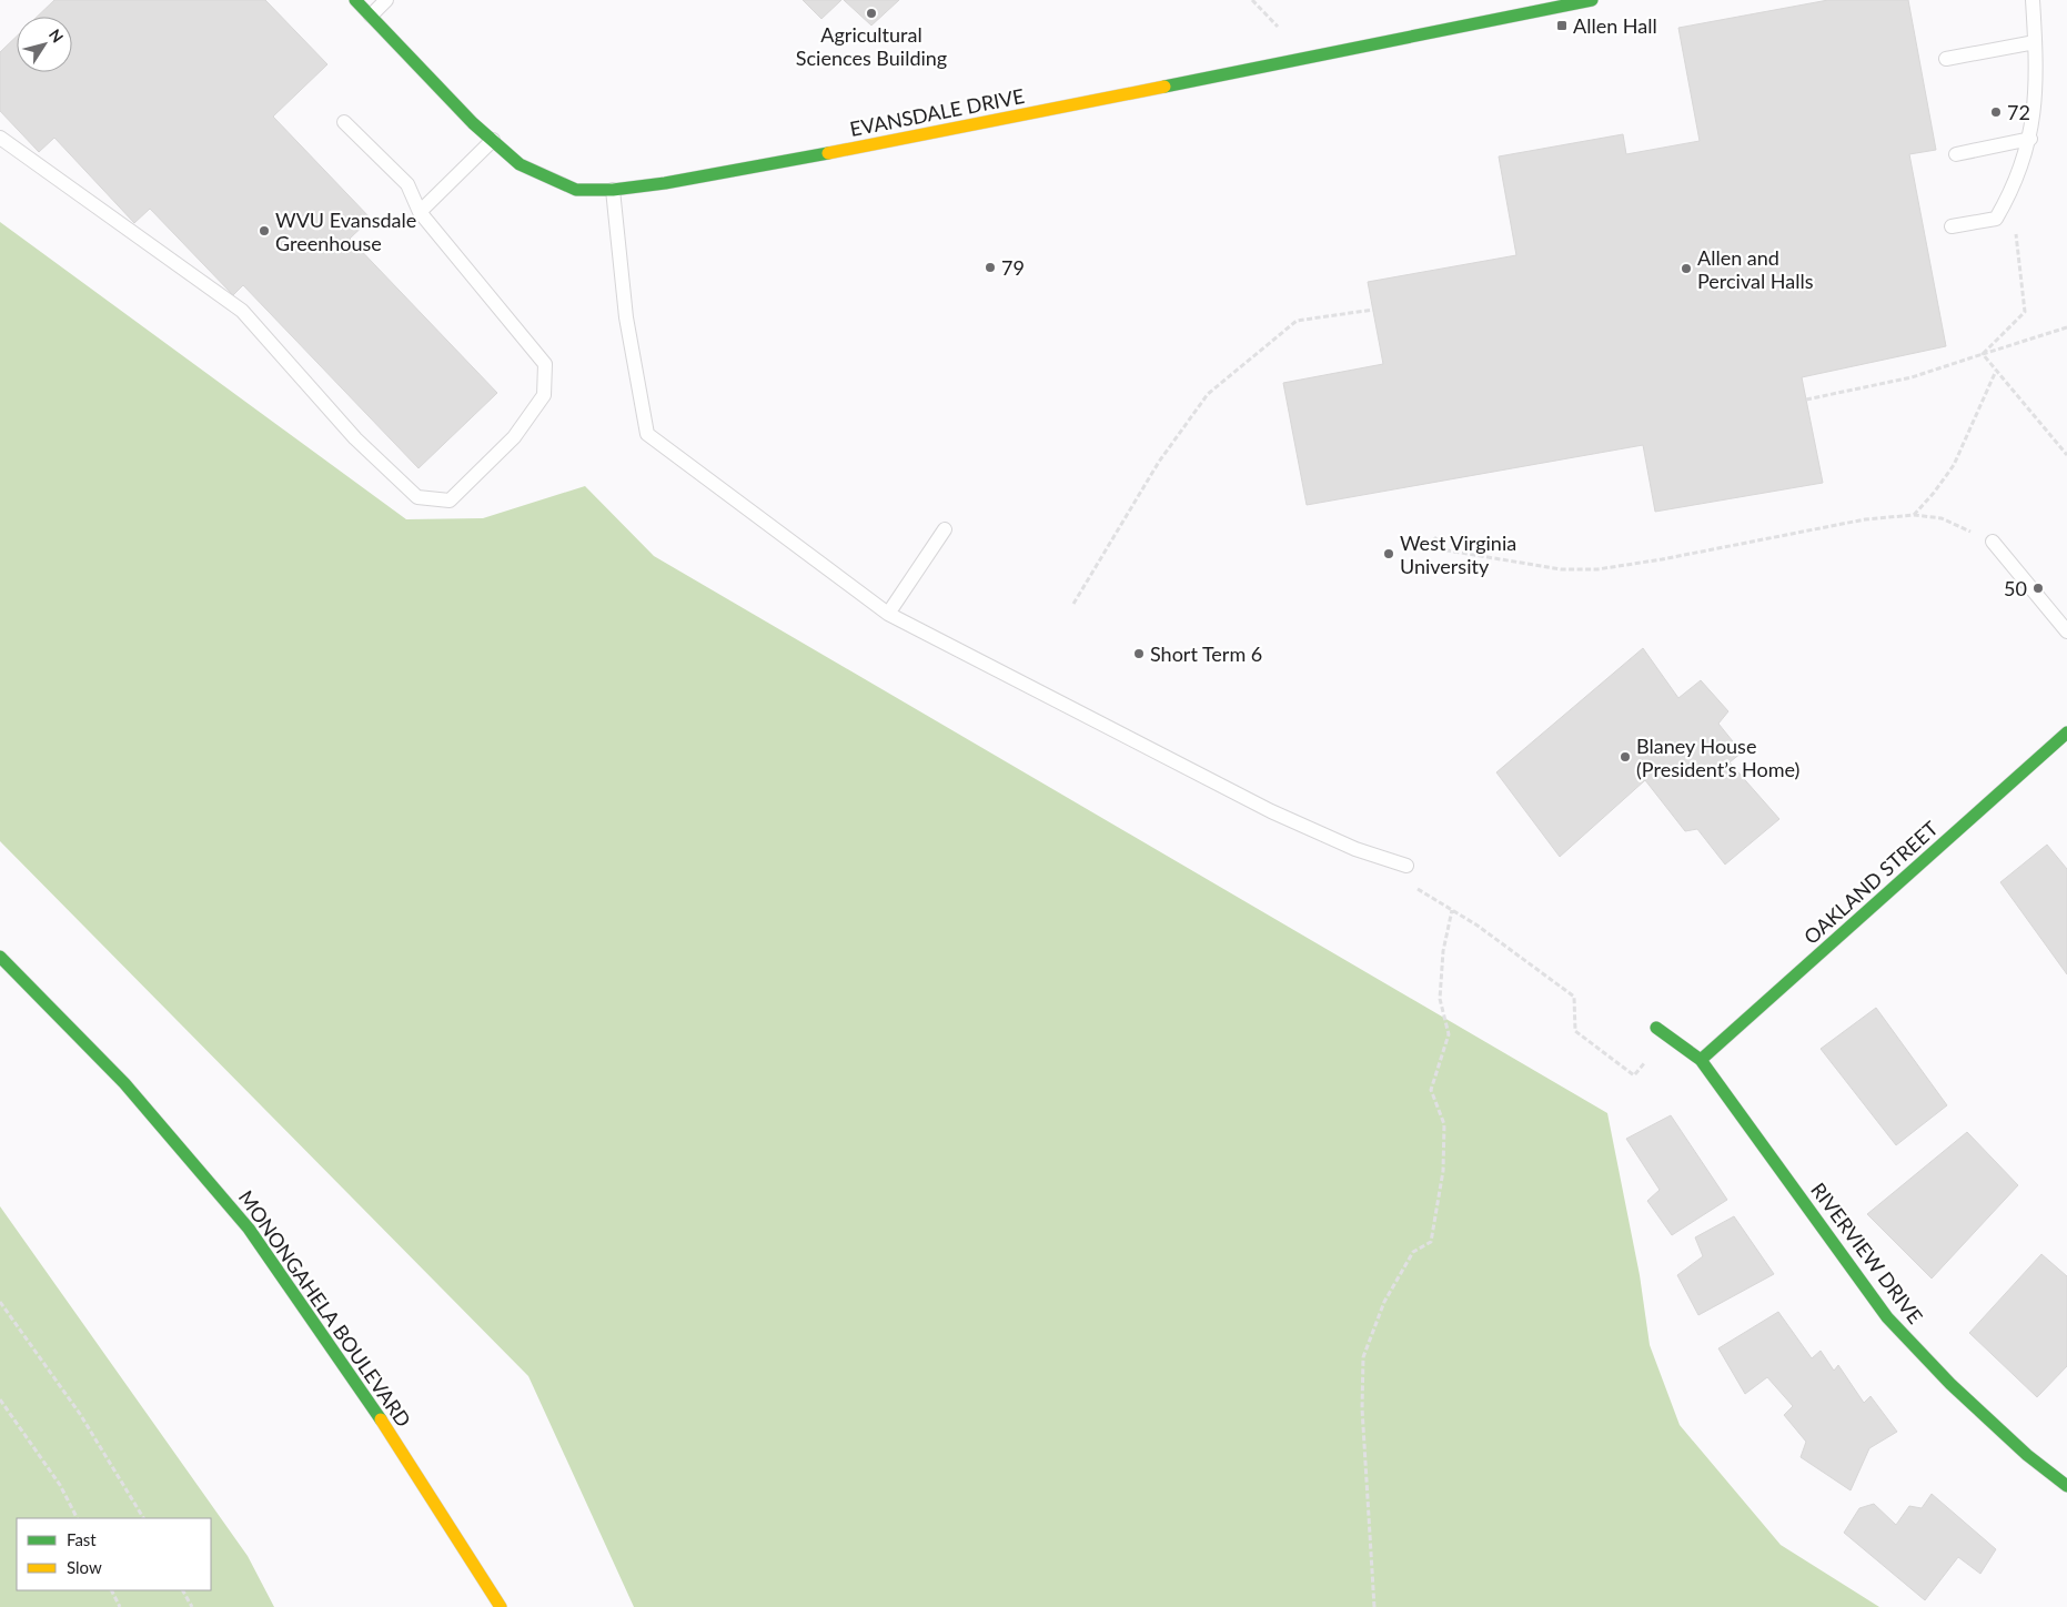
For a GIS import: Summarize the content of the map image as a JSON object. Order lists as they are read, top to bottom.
{
  "streets": {
    "street": [
      "EVANSDALE DRIVE",
      "OAKLAND STREET",
      "RIVERVIEW DRIVE",
      "MONONGAHELA BOULEVARD"
    ]
  },
  "crossings": [
    ["OAKLAND STREET", "RIVERVIEW DRIVE"]
  ],
  "places": {
    "other": [
      "Agricultural Sciences Building",
      "72",
      "WVU Evansdale Greenhouse",
      "79",
      "Allen and Percival Halls",
      "West Virginia University",
      "50",
      "Short Term 6",
      "Blaney House (President’s Home)"
    ],
    "transit": ["Allen Hall"]
  },
  "legend": ["Fast", "Slow"],
  "north": "top right"
}
